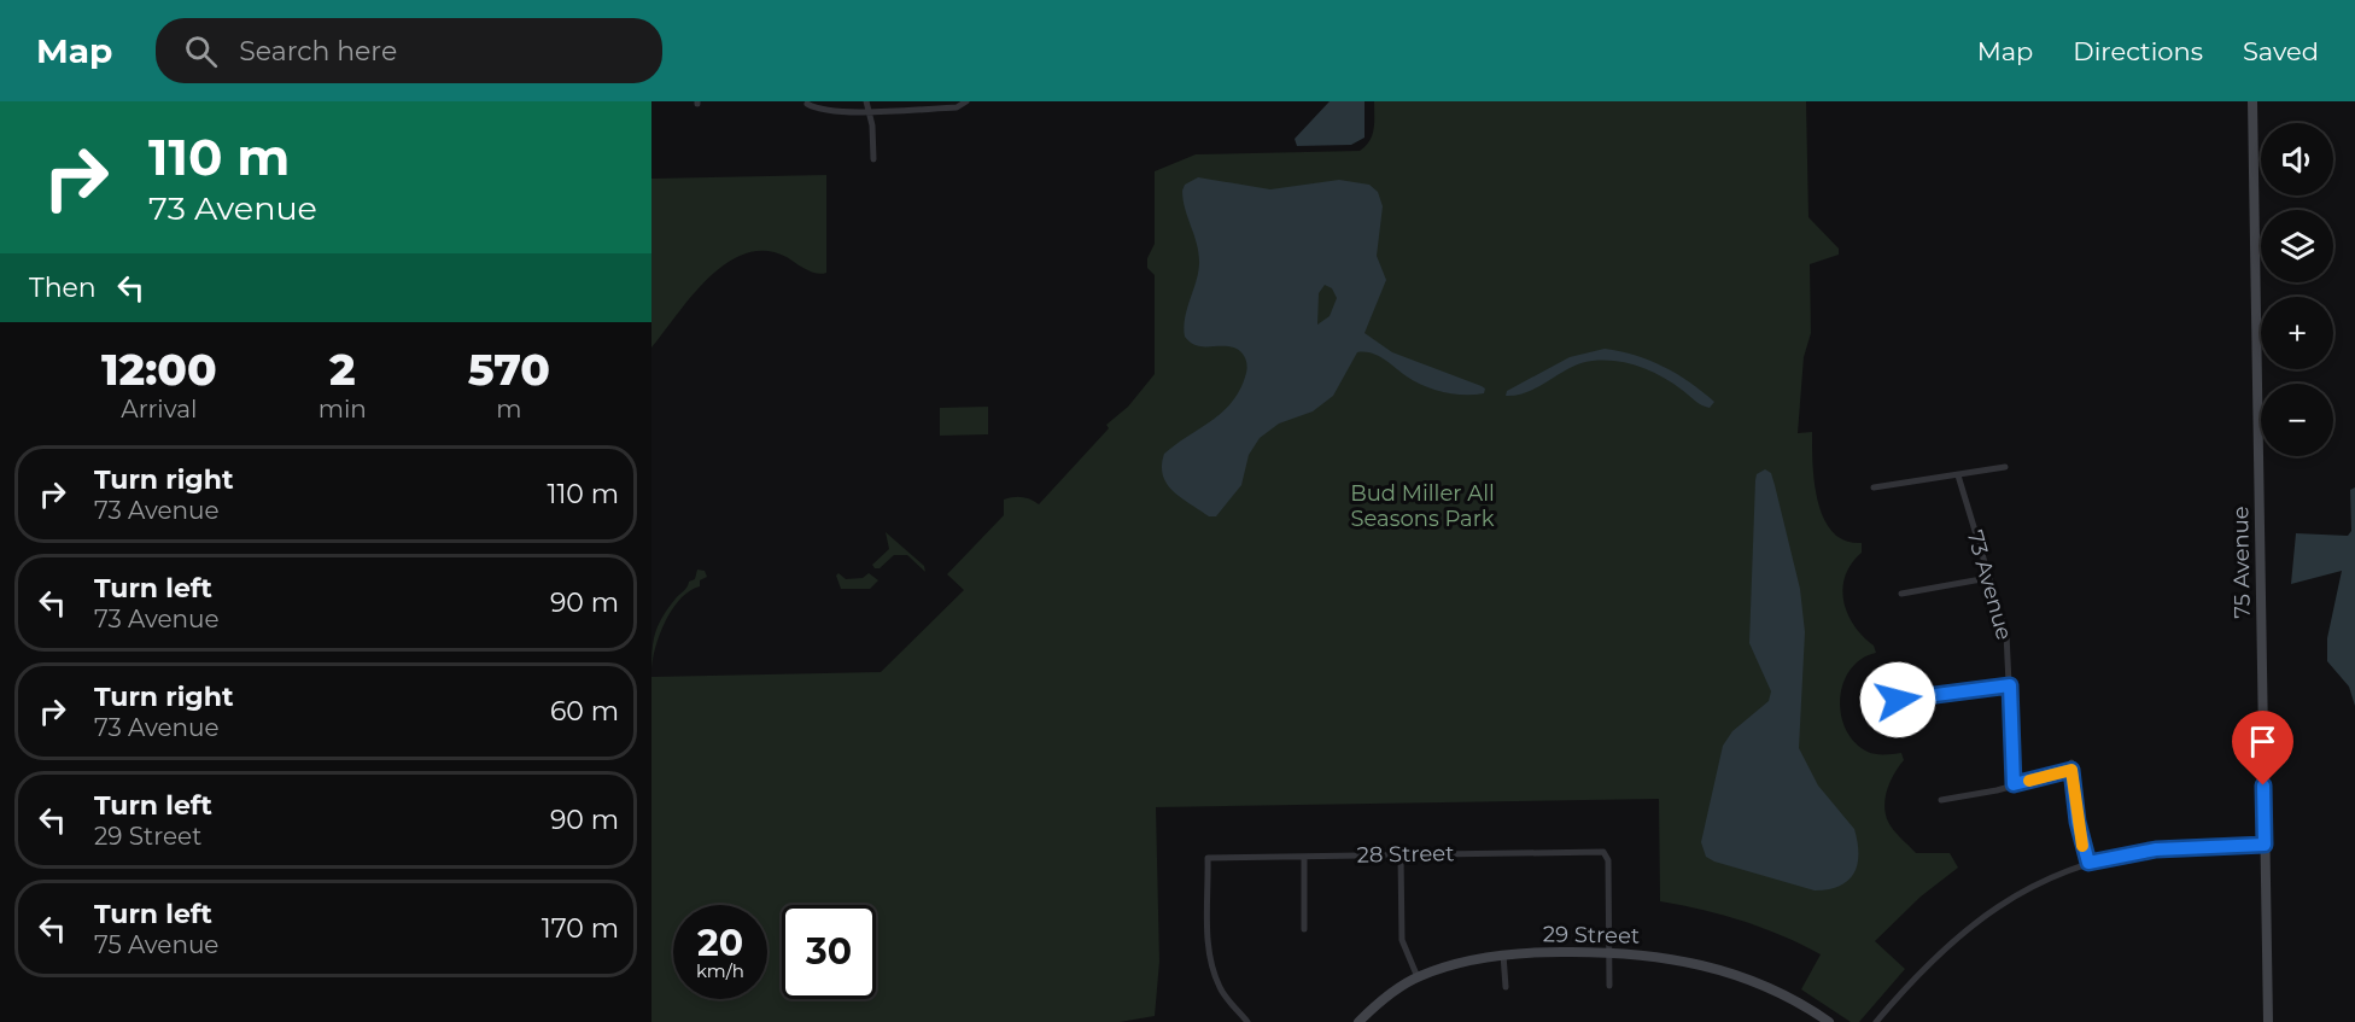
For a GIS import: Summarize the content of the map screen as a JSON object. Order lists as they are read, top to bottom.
{
  "streets": {
    "main road": ["75 Avenue", "29 Street"],
    "street": ["73 Avenue", "28 Street"]
  },
  "crossings": [
    ["28 Street", "29 Street"]
  ],
  "parks": ["Bud Miller All Seasons Park"],
  "page": {
    "header": "Map",
    "search": "Search here",
    "nav": ["Map", "Directions", "Saved"],
    "turn": ["110 m", "73 Avenue"],
    "map_buttons": ["+", "−"],
    "then": "Then",
    "eta": [
      "12:00",
      "Arrival",
      "2",
      "min",
      "570",
      "m"
    ],
    "list": [
      {
        "name": "Turn right",
        "note": "73 Avenue",
        "value": "110 m"
      },
      {
        "name": "Turn left",
        "note": "73 Avenue",
        "value": "90 m"
      },
      {
        "name": "Turn right",
        "note": "73 Avenue",
        "value": "60 m"
      },
      {
        "name": "Turn left",
        "note": "29 Street",
        "value": "90 m"
      },
      {
        "name": "Turn left",
        "note": "75 Avenue",
        "value": "170 m"
      }
    ],
    "speed": "20 km/h",
    "limit": "30"
  }
}
